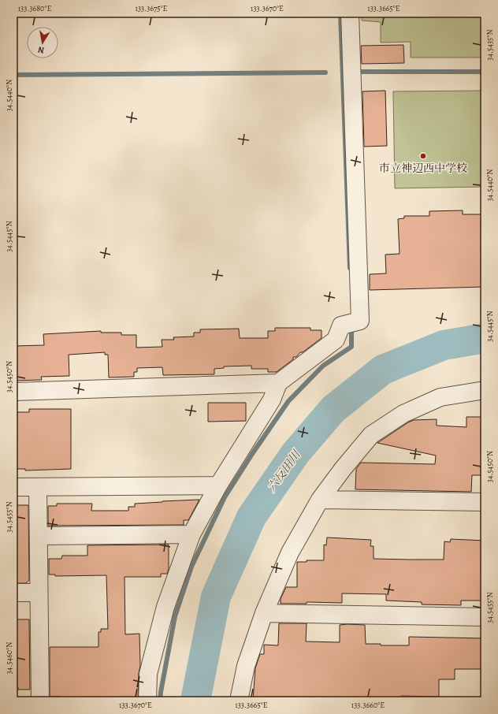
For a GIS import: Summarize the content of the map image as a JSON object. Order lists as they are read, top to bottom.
{
  "water": ["六反田川"],
  "places": ["市立神辺西中学校"],
  "north": "bottom",
  "coordinates": [
    "133.3680°E",
    "133.3675°E",
    "133.3670°E",
    "133.3665°E",
    "34.5435°N",
    "34.5440°N",
    "34.5445°N",
    "34.5450°N",
    "34.5455°N",
    "34.5460°N",
    "133.3660°E"
  ]
}
